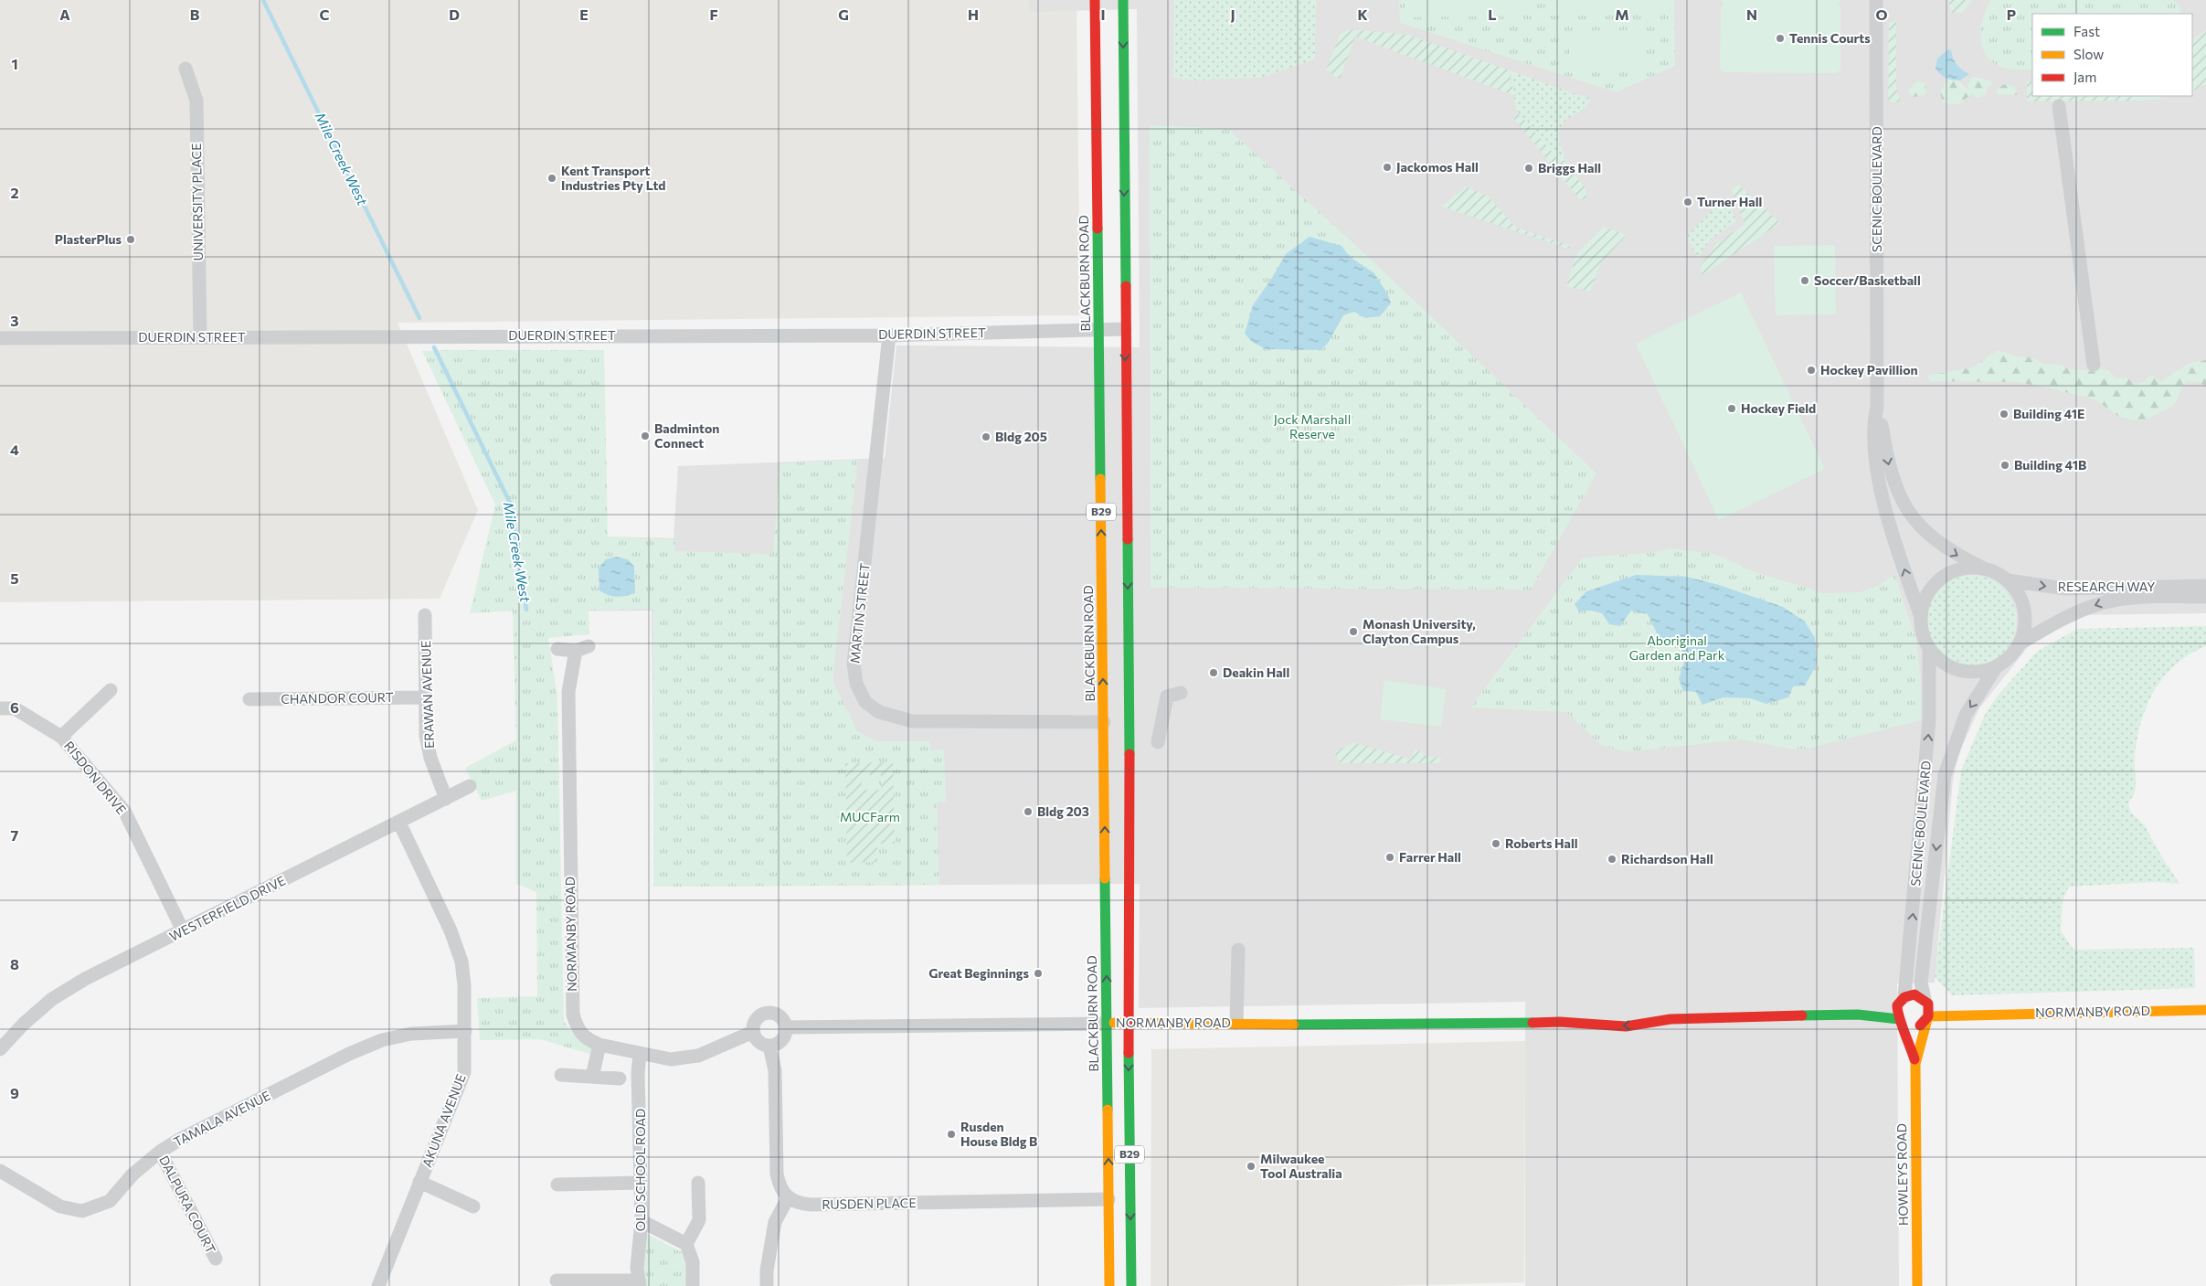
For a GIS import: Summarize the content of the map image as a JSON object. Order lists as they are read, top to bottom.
{
  "streets": {
    "main road": [
      "BLACKBURN ROAD",
      "B29",
      "NORMANBY ROAD",
      "HOWLEYS ROAD"
    ],
    "street": [
      "SCENIC BOULEVARD",
      "UNIVERSITY PLACE",
      "DUERDIN STREET",
      "RESEARCH WAY",
      "MARTIN STREET",
      "ERAWAN AVENUE",
      "CHANDOR COURT",
      "RISDON DRIVE",
      "WESTERFIELD DRIVE",
      "TAMALA AVENUE",
      "AKUNA AVENUE",
      "OLD SCHOOL ROAD",
      "RUSDEN PLACE",
      "DALPURA COURT"
    ]
  },
  "crossings": [
    ["SCENIC BOULEVARD", "RESEARCH WAY"],
    ["SCENIC BOULEVARD", "NORMANBY ROAD"],
    ["SCENIC BOULEVARD", "HOWLEYS ROAD"],
    ["UNIVERSITY PLACE", "DUERDIN STREET"],
    ["BLACKBURN ROAD", "DUERDIN STREET"],
    ["BLACKBURN ROAD", "MARTIN STREET"],
    ["BLACKBURN ROAD", "NORMANBY ROAD"],
    ["BLACKBURN ROAD", "RUSDEN PLACE"],
    ["DUERDIN STREET", "B29"],
    ["DUERDIN STREET", "MARTIN STREET"],
    ["B29", "NORMANBY ROAD"],
    ["ERAWAN AVENUE", "CHANDOR COURT"],
    ["ERAWAN AVENUE", "WESTERFIELD DRIVE"],
    ["RISDON DRIVE", "WESTERFIELD DRIVE"],
    ["WESTERFIELD DRIVE", "AKUNA AVENUE"],
    ["NORMANBY ROAD", "OLD SCHOOL ROAD"],
    ["NORMANBY ROAD", "HOWLEYS ROAD"],
    ["TAMALA AVENUE", "AKUNA AVENUE"],
    ["TAMALA AVENUE", "DALPURA COURT"]
  ],
  "water": ["Mile Creek West"],
  "parks": ["Jock Marshall Reserve", "Aboriginal Garden and Park", "MUCFarm"],
  "places": [
    "Tennis Courts",
    "Jackomos Hall",
    "Briggs Hall",
    "Kent Transport Industries Pty Ltd",
    "Turner Hall",
    "PlasterPlus",
    "Soccer/Basketball",
    "Hockey Pavillion",
    "Hockey Field",
    "Building 41E",
    "Badminton Connect",
    "Bldg 205",
    "Building 41B",
    "Monash University, Clayton Campus",
    "Deakin Hall",
    "Bldg 203",
    "Roberts Hall",
    "Farrer Hall",
    "Richardson Hall",
    "Great Beginnings",
    "Rusden House Bldg B",
    "Milwaukee Tool Australia"
  ],
  "legend": ["Fast", "Slow", "Jam"],
  "grid": {
    "columns": [
      "A",
      "B",
      "C",
      "D",
      "E",
      "F",
      "G",
      "H",
      "I",
      "J",
      "K",
      "L",
      "M",
      "N",
      "O",
      "P"
    ],
    "rows": [
      "1",
      "2",
      "3",
      "4",
      "5",
      "6",
      "7",
      "8",
      "9"
    ]
  }
}
